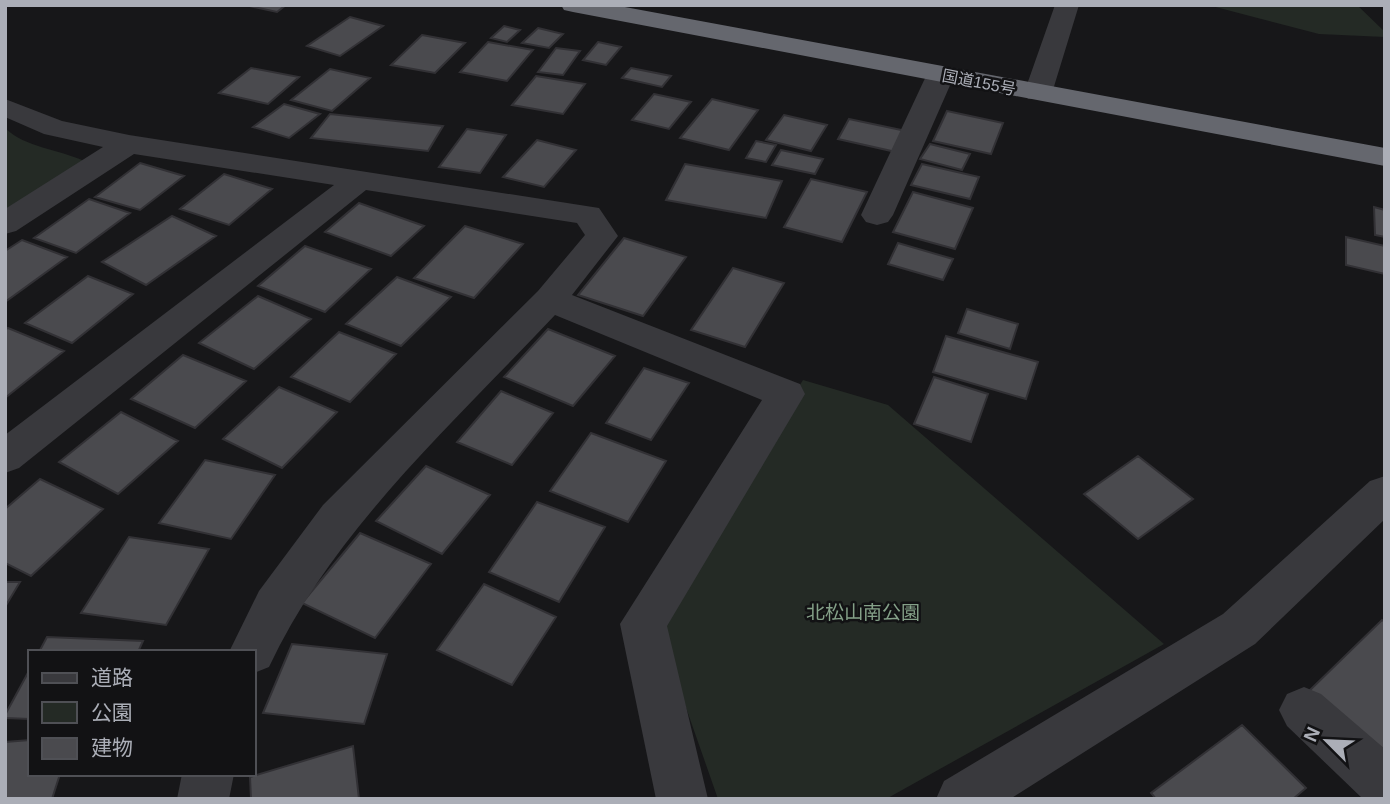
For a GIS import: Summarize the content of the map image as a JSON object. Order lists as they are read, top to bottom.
{
  "streets": {
    "highway": ["国道155号"]
  },
  "parks": ["北松山南公園"],
  "legend": ["道路", "公園", "建物"],
  "north": "top left"
}
